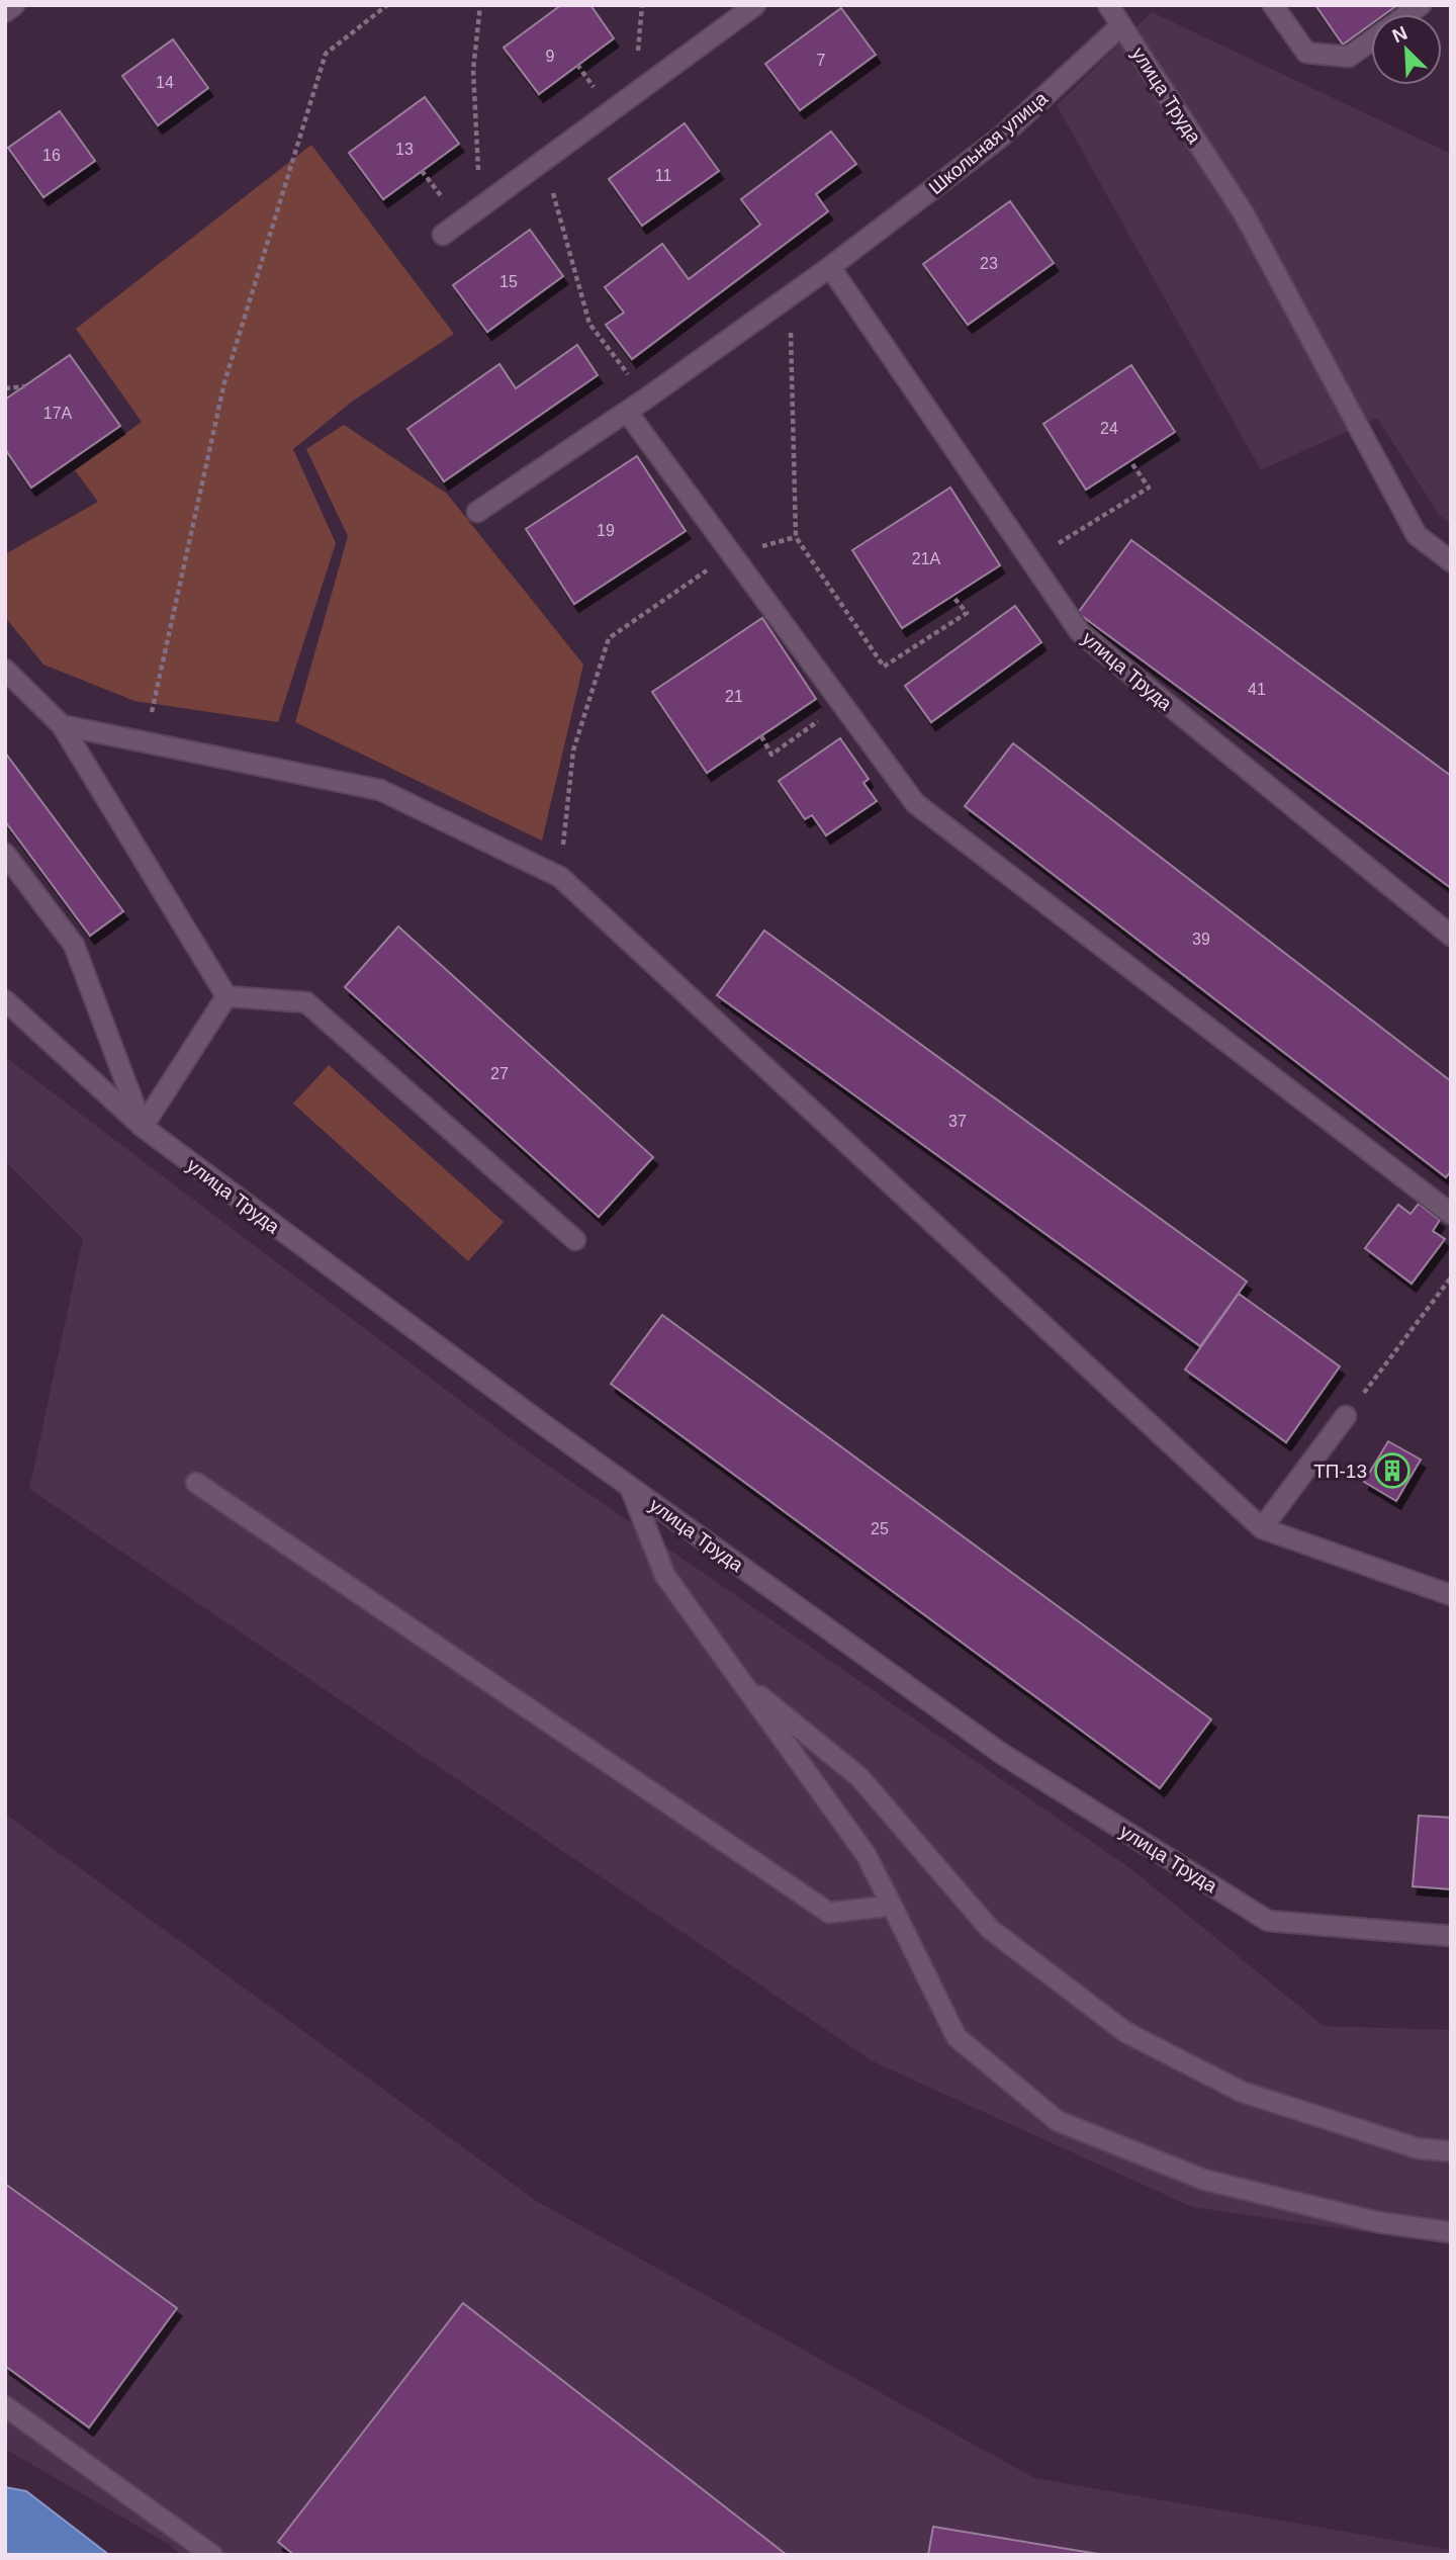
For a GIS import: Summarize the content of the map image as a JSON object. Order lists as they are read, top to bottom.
{
  "streets": {
    "street": ["улица Труда", "Школьная улица"]
  },
  "crossings": [
    ["улица Труда", "Школьная улица"]
  ],
  "places": {
    "building": ["ТП-13"]
  },
  "house_numbers": [
    "9",
    "7",
    "14",
    "13",
    "16",
    "11",
    "23",
    "15",
    "17А",
    "24",
    "19",
    "21А",
    "41",
    "21",
    "39",
    "27",
    "37",
    "25"
  ],
  "north": "top left"
}
